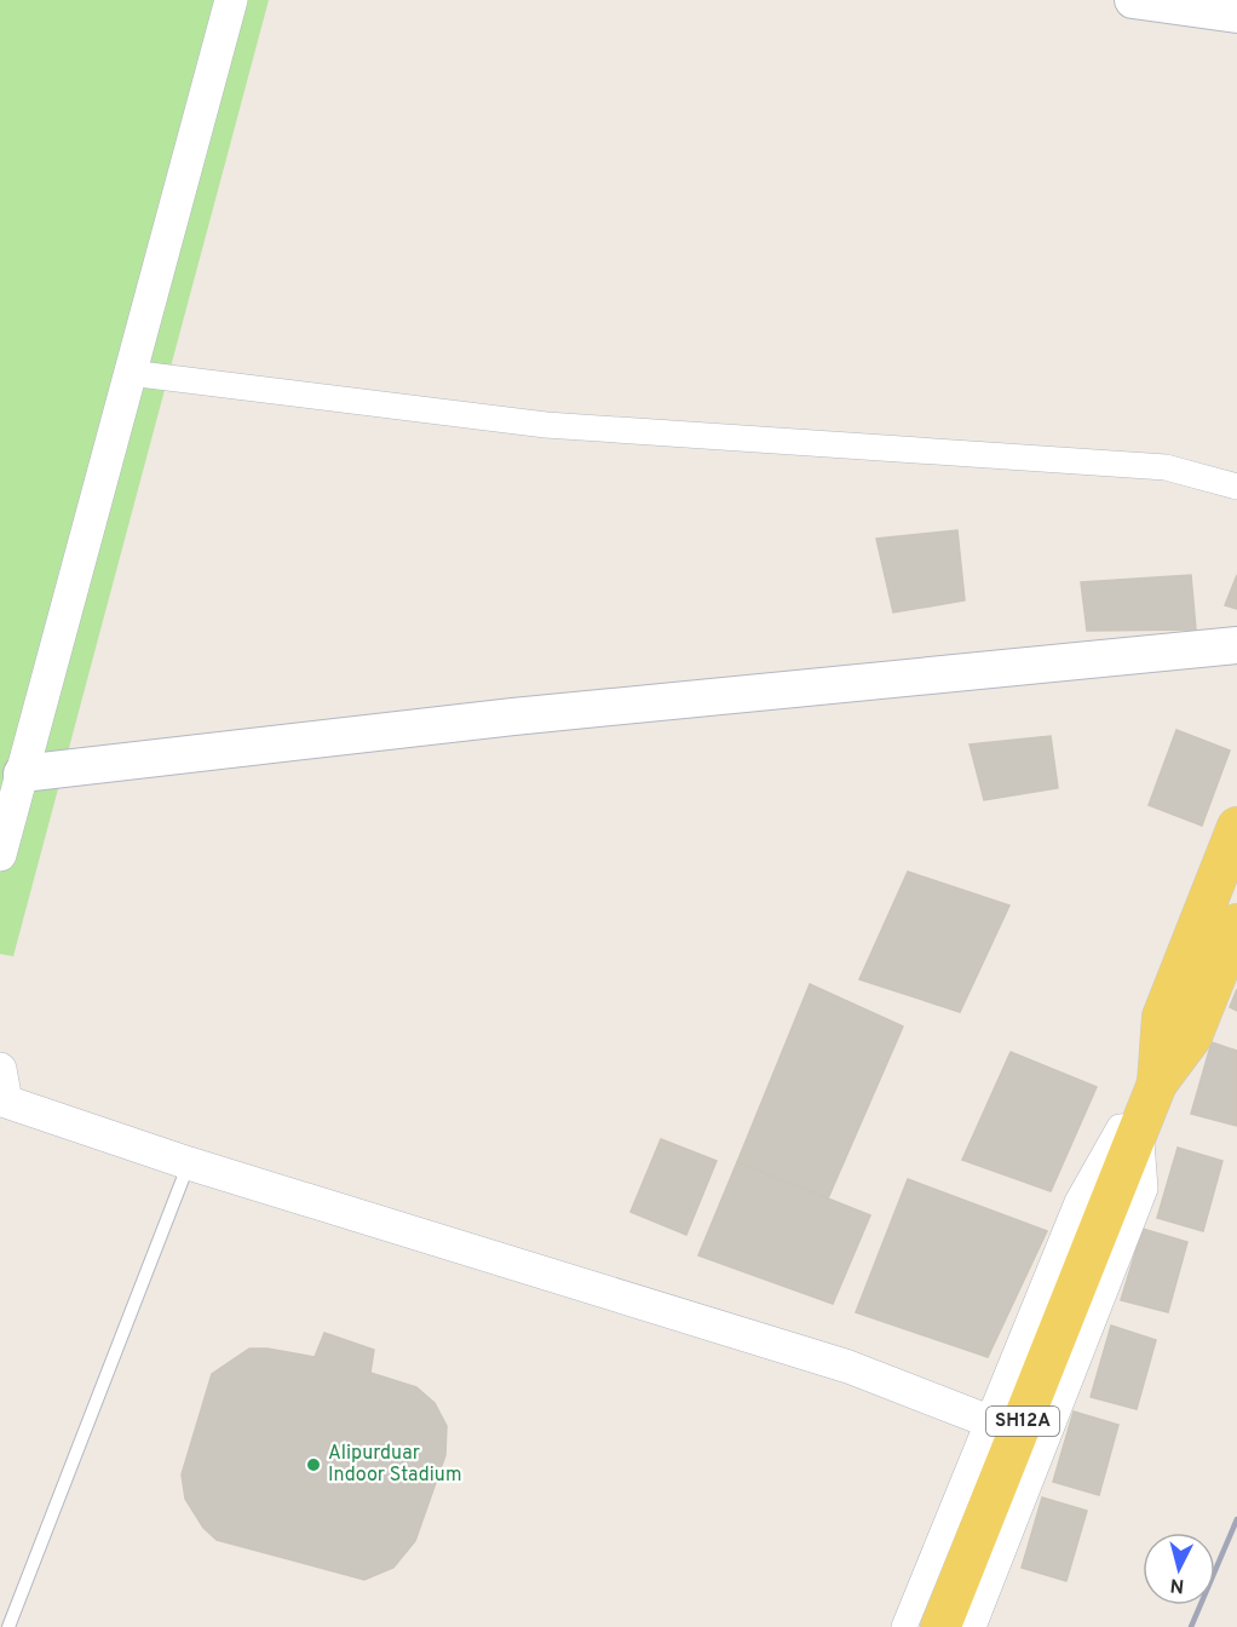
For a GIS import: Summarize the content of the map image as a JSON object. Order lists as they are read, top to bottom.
{
  "streets": {
    "main road": ["SH12A"]
  },
  "places": ["Alipurduar Indoor Stadium"],
  "north": "bottom"
}
